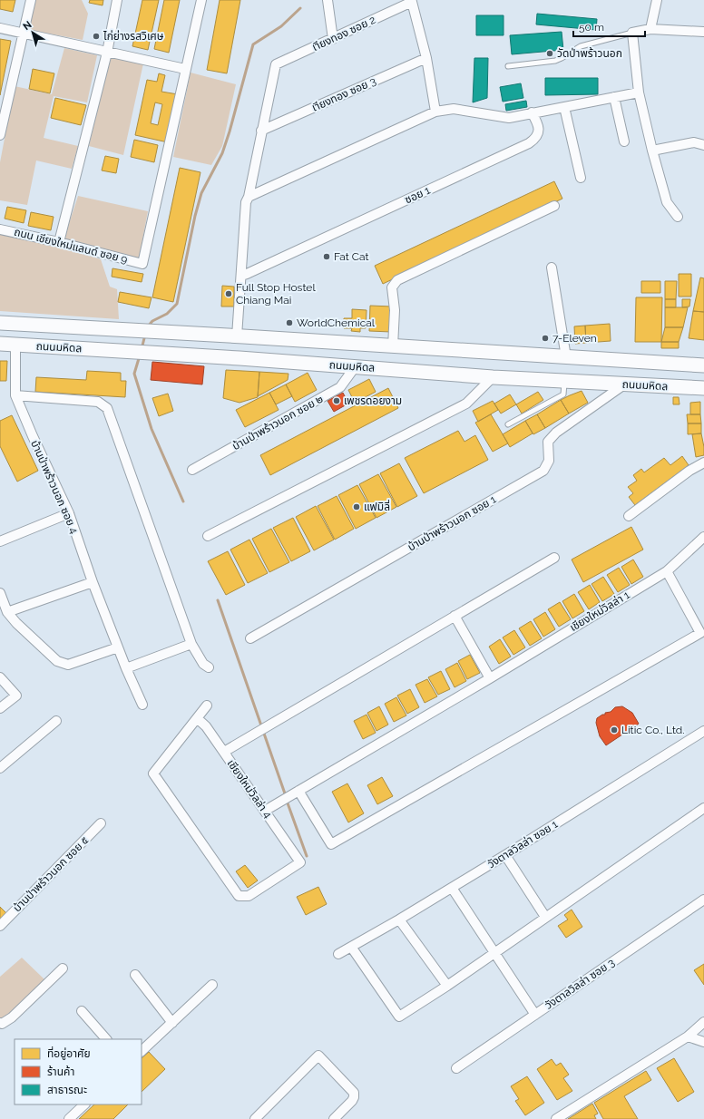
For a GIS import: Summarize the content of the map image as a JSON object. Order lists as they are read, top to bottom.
{
  "streets": {
    "main road": ["ถนนมหิดล"],
    "street": [
      "เาียงทอง ซอย 2",
      "เาียงทอง ซอย 3",
      "ซอย 1",
      "ถนน เชียงใหม่แลนด์ ซอย 9",
      "บ้านป่าพร้าวนอก ซอย ๒",
      "บ้านป่าพร้าวนอก ซอย 4",
      "บ้านป่าพร้าวนอก ซอย 1",
      "เชียงใหม่วิลล่า 1",
      "เชียงใหม่วิลล่า 4",
      "วังตาลวิลล่า ซอย 1",
      "บ้านป่าพร้าวนอก ซอย ๕",
      "วังตาลวิลล่า ซอย 3"
    ]
  },
  "crossings": [
    ["เาียงทอง ซอย 2", "เาียงทอง ซอย 3"],
    ["ถนนมหิดล", "บ้านป่าพร้าวนอก ซอย ๒"],
    ["ถนนมหิดล", "บ้านป่าพร้าวนอก ซอย 4"],
    ["ถนนมหิดล", "บ้านป่าพร้าวนอก ซอย 1"],
    ["เชียงใหม่วิลล่า 1", "เชียงใหม่วิลล่า 4"]
  ],
  "places": [
    "ไก่ย่างรสวิเศษ",
    "วัดป่าพร้าวนอก",
    "Fat Cat",
    "Full Stop Hostel Chiang Mai",
    "WorldChemical",
    "7-Eleven",
    "เพชรดอยงาม",
    "แฟมิลี่",
    "Litic Co., Ltd."
  ],
  "legend": ["ที่อยู่อาศัย", "ร้านค้า", "สาธารณะ"],
  "scale_bar": "50 m",
  "north": "top left"
}
